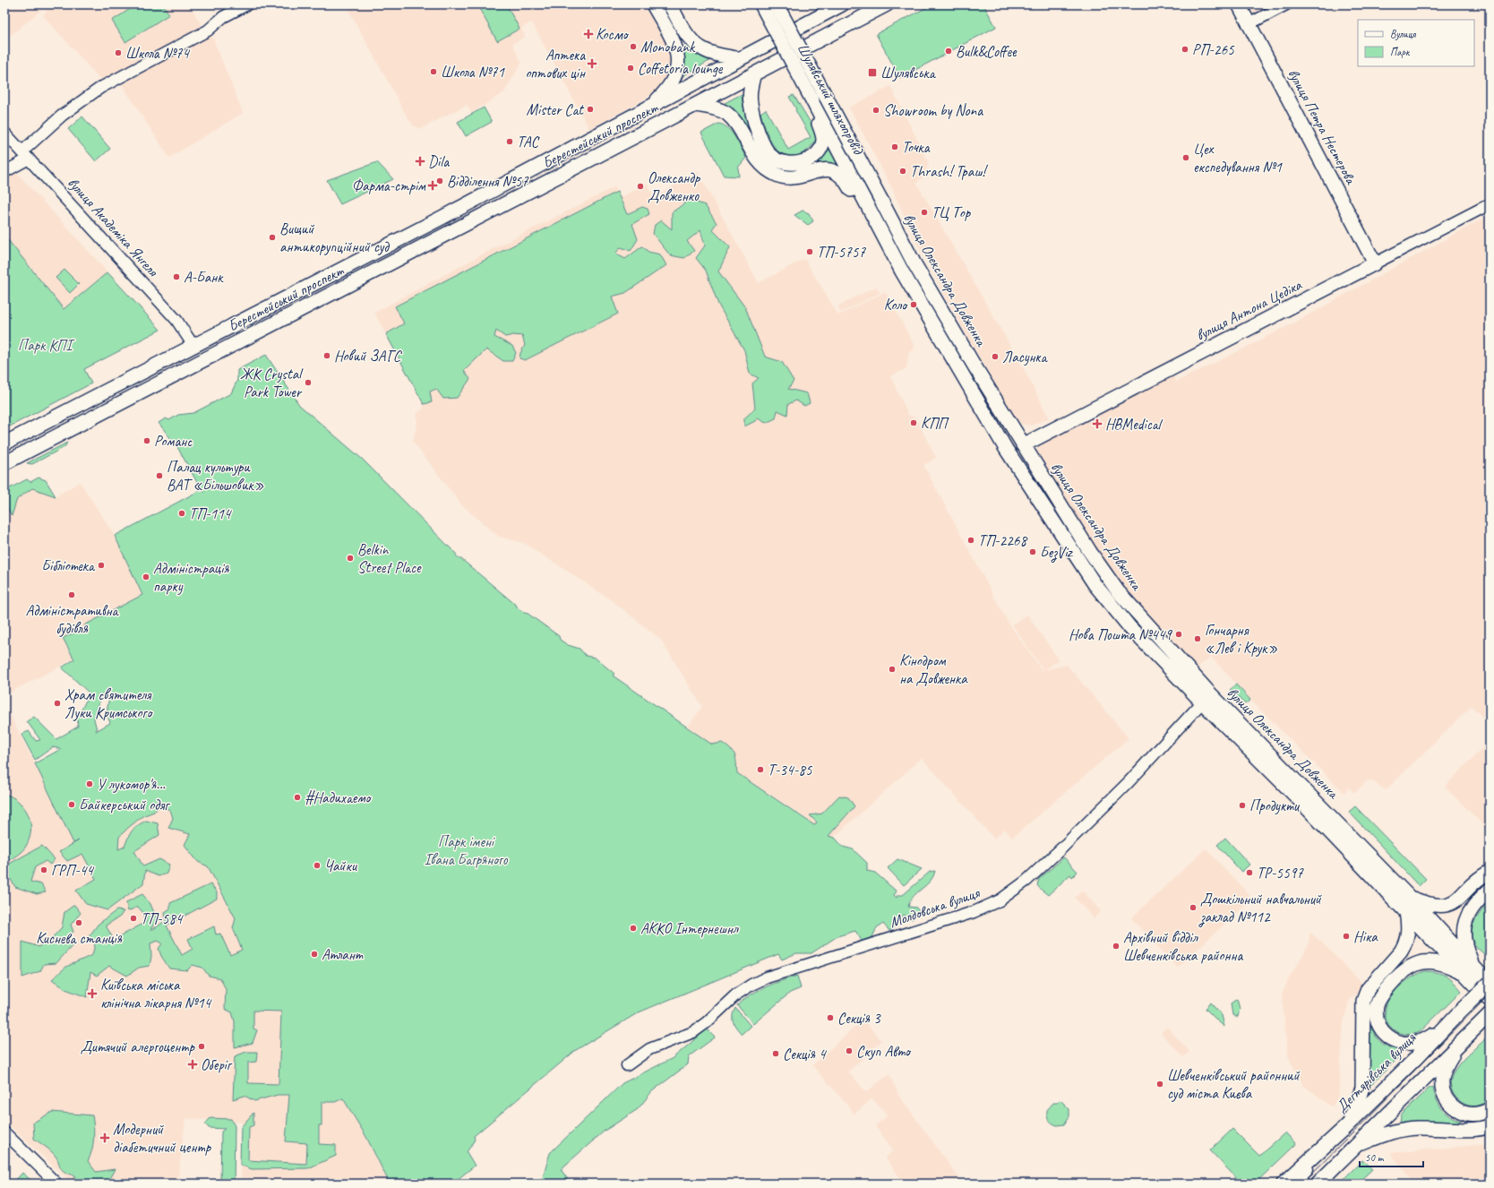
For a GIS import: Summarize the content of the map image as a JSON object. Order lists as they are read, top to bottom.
{
  "streets": {
    "main road": [
      "Шулявський шляхопровід",
      "вулиця Петра Нестерова",
      "Берестейський проспект",
      "вулиця Олександра Довженка",
      "вулиця Антона Цедіка",
      "Дегтярівська вулиця"
    ],
    "street": ["вулиця Академіка Янгеля", "Молдовська вулиця"]
  },
  "crossings": [
    ["Шулявський шляхопровід", "вулиця Олександра Довженка"],
    ["вулиця Петра Нестерова", "вулиця Антона Цедіка"],
    ["Берестейський проспект", "вулиця Академіка Янгеля"],
    ["вулиця Олександра Довженка", "вулиця Антона Цедіка"],
    ["вулиця Олександра Довженка", "Молдовська вулиця"],
    ["вулиця Олександра Довженка", "Дегтярівська вулиця"]
  ],
  "parks": ["Парк КПІ", "Парк імені Івана Багряного"],
  "places": {
    "health": [
      "Космо",
      "Аптека оптових цін",
      "Dila",
      "Фарма-стрім",
      "HBMedical",
      "Київська міська клінічна лікарня №14",
      "Оберіг",
      "Модерний діабетичний центр"
    ],
    "other": [
      "Monobank",
      "РП-265",
      "Bulk&Coffee",
      "Школа №74",
      "Coffetoria lounge",
      "Школа №71",
      "Mister Cat",
      "Showroom by Nona",
      "ТАС",
      "Точка",
      "Цех експедування №1",
      "Thrash! Траш!",
      "Відділення №57",
      "Олександр Довженко",
      "ТЦ Тор",
      "Вищий антикорупційний суд",
      "ТП-5757",
      "А-Банк",
      "Коло",
      "Новий ЗАГС",
      "Ласунка",
      "ЖК Crystal Park Tower",
      "КПП",
      "Романс",
      "Палац культури ВАТ «Більшовик»",
      "ТП-114",
      "ТП-2268",
      "БезViz",
      "Belkin Street Place",
      "Бібліотека",
      "Адміністрація парку",
      "Адміністративна будівля",
      "Нова Пошта №449",
      "Гончарня «Лев і Крук»",
      "Кінодром на Довженка",
      "Храм святителя Луки Кримського",
      "Т-34-85",
      "У лукомор'я...",
      "#Надихаемо",
      "Байкерський одяг",
      "Продукти",
      "Чайки",
      "ГРП-44",
      "ТР-5597",
      "Дошкільний навчальний заклад №112",
      "ТП-584",
      "Киснева станція",
      "АККО Інтернешнл",
      "Ніка",
      "Архівний відділ Шевченківська районна",
      "Атлант",
      "Секція 3",
      "Дитячий алергоцентр",
      "Скуп Авто",
      "Секція 4",
      "Шевченківський районний суд міста Києва"
    ],
    "transit": ["Шулявська"]
  },
  "legend": ["Вулиця", "Парк"],
  "scale_bar": "50 m"
}
